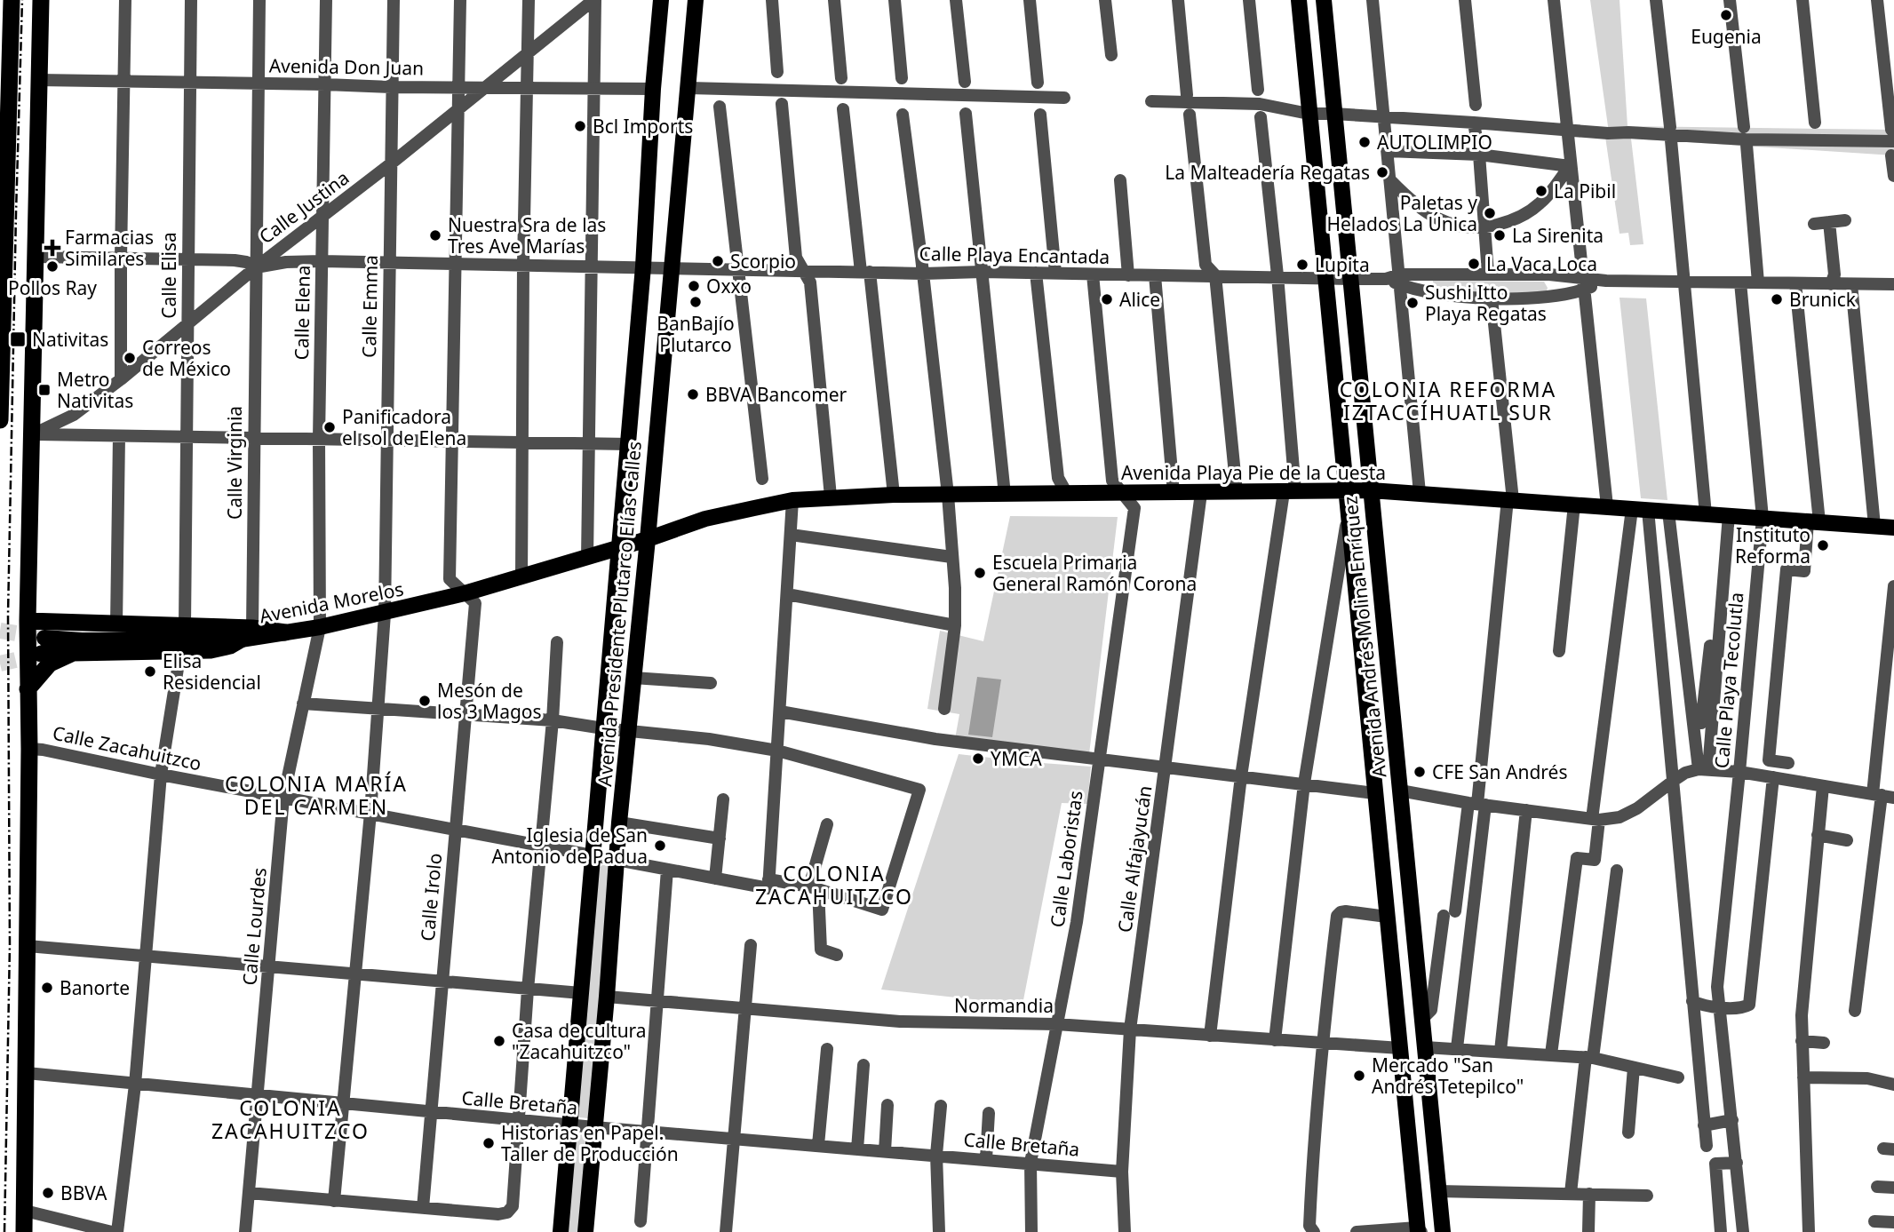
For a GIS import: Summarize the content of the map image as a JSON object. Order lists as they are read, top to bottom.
{
  "streets": {
    "main road": [
      "Avenida Playa Pie de la Cuesta",
      "Avenida Morelos",
      "Avenida Presidente Plutarco Elías Calles",
      "Avenida Andrés Molina Enríquez"
    ],
    "street": [
      "Avenida Don Juan",
      "Calle Justina",
      "Calle Playa Encantada",
      "Calle Elisa",
      "Calle Emma",
      "Calle Elena",
      "Calle Virginia",
      "Calle Playa Tecolutla",
      "Calle Zacahuitzco",
      "Calle Laboristas",
      "Calle Alfajayucán",
      "Calle Irolo",
      "Calle Lourdes",
      "Normandia",
      "Calle Bretaña"
    ]
  },
  "crossings": [
    ["Avenida Don Juan", "Calle Justina"],
    ["Avenida Don Juan", "Calle Elisa"],
    ["Avenida Don Juan", "Calle Emma"],
    ["Avenida Don Juan", "Calle Elena"],
    ["Avenida Don Juan", "Calle Virginia"],
    ["Avenida Don Juan", "Avenida Presidente Plutarco Elías Calles"],
    ["Calle Justina", "Calle Playa Encantada"],
    ["Calle Justina", "Calle Elisa"],
    ["Calle Justina", "Calle Emma"],
    ["Calle Justina", "Calle Elena"],
    ["Calle Justina", "Calle Virginia"],
    ["Calle Playa Encantada", "Calle Emma"],
    ["Calle Playa Encantada", "Calle Elena"],
    ["Calle Playa Encantada", "Calle Virginia"],
    ["Calle Playa Encantada", "Avenida Presidente Plutarco Elías Calles"],
    ["Calle Playa Encantada", "Avenida Andrés Molina Enríquez"],
    ["Calle Playa Encantada", "Calle Playa Tecolutla"],
    ["Calle Playa Encantada", "Calle Laboristas"],
    ["Calle Emma", "Avenida Morelos"],
    ["Calle Emma", "Calle Zacahuitzco"],
    ["Calle Emma", "Calle Bretaña"],
    ["Calle Elena", "Avenida Morelos"],
    ["Calle Elena", "Calle Lourdes"],
    ["Calle Virginia", "Avenida Morelos"],
    ["Avenida Playa Pie de la Cuesta", "Avenida Morelos"],
    ["Avenida Playa Pie de la Cuesta", "Avenida Presidente Plutarco Elías Calles"],
    ["Avenida Playa Pie de la Cuesta", "Avenida Andrés Molina Enríquez"],
    ["Avenida Playa Pie de la Cuesta", "Calle Playa Tecolutla"],
    ["Avenida Playa Pie de la Cuesta", "Calle Laboristas"],
    ["Avenida Playa Pie de la Cuesta", "Calle Alfajayucán"],
    ["Avenida Morelos", "Avenida Presidente Plutarco Elías Calles"],
    ["Avenida Morelos", "Calle Irolo"],
    ["Avenida Morelos", "Calle Lourdes"],
    ["Avenida Presidente Plutarco Elías Calles", "Calle Zacahuitzco"],
    ["Avenida Presidente Plutarco Elías Calles", "Normandia"],
    ["Avenida Presidente Plutarco Elías Calles", "Calle Bretaña"],
    ["Avenida Andrés Molina Enríquez", "Normandia"],
    ["Calle Zacahuitzco", "Calle Irolo"],
    ["Calle Zacahuitzco", "Calle Lourdes"],
    ["Calle Laboristas", "Normandia"],
    ["Calle Laboristas", "Calle Bretaña"],
    ["Calle Alfajayucán", "Normandia"],
    ["Calle Alfajayucán", "Calle Bretaña"],
    ["Calle Irolo", "Calle Bretaña"],
    ["Calle Lourdes", "Calle Bretaña"]
  ],
  "districts": [
    "COLONIA REFORMA IZTACCÍHUATL SUR",
    "COLONIA MARÍA DEL CARMEN",
    "COLONIA ZACAHUITZCO",
    "COLONIA ZACAHUITZCO"
  ],
  "places": {
    "other": [
      "Eugenia",
      "Bcl Imports",
      "AUTOLIMPIO",
      "La Malteadería Regatas",
      "La Pibil",
      "Paletas y Helados La Única",
      "Nuestra Sra de las Tres Ave Marías",
      "La Sirenita",
      "Scorpio",
      "La Vaca Loca",
      "Lupita",
      "Pollos Ray",
      "Oxxo",
      "Alice",
      "Brunick",
      "BanBajío Plutarco",
      "Sushi Itto Playa Regatas",
      "Correos de México",
      "BBVA Bancomer",
      "Panificadora el sol de Elena",
      "Instituto Reforma",
      "Escuela Primaria General Ramón Corona",
      "Elisa Residencial",
      "Mesón de los 3 Magos",
      "YMCA",
      "CFE San Andrés",
      "Iglesia de San Antonio de Padua",
      "Banorte",
      "Casa de cultura \"Zacahuitzco\"",
      "Mercado \"San Andrés Tetepilco\"",
      "Historias en Papel. Taller de Producción",
      "BBVA"
    ],
    "health": ["Farmacias Similares"],
    "transit": ["Nativitas", "Metro Nativitas"]
  }
}
